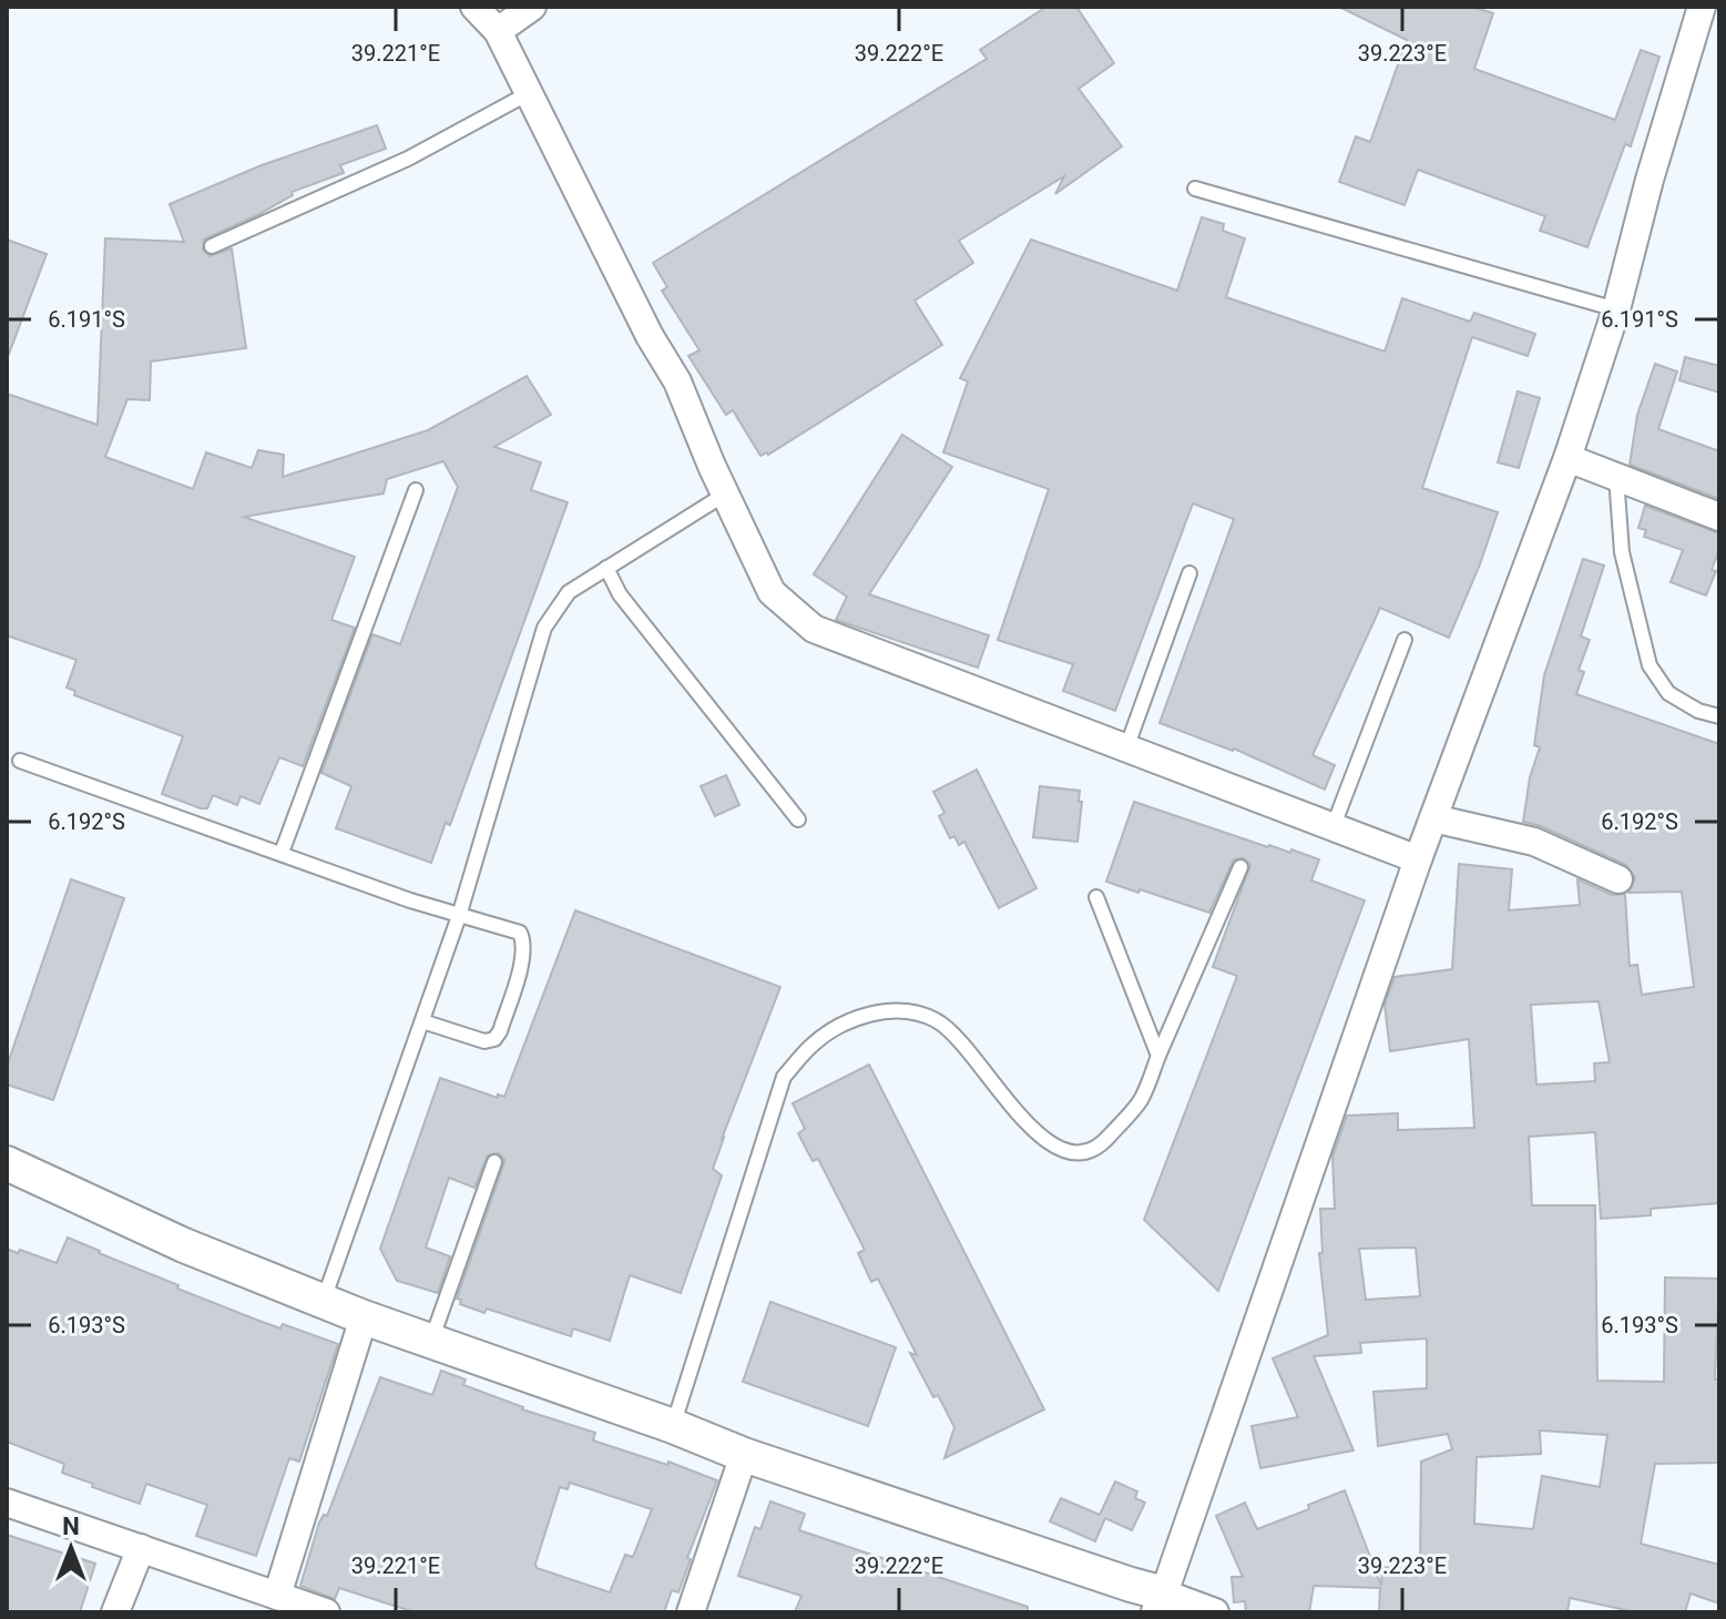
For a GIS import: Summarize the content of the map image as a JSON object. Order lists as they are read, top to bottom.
{
  "north": "top",
  "coordinates": [
    "39.221°E",
    "39.222°E",
    "39.223°E",
    "6.191°S",
    "6.192°S",
    "6.193°S"
  ]
}
